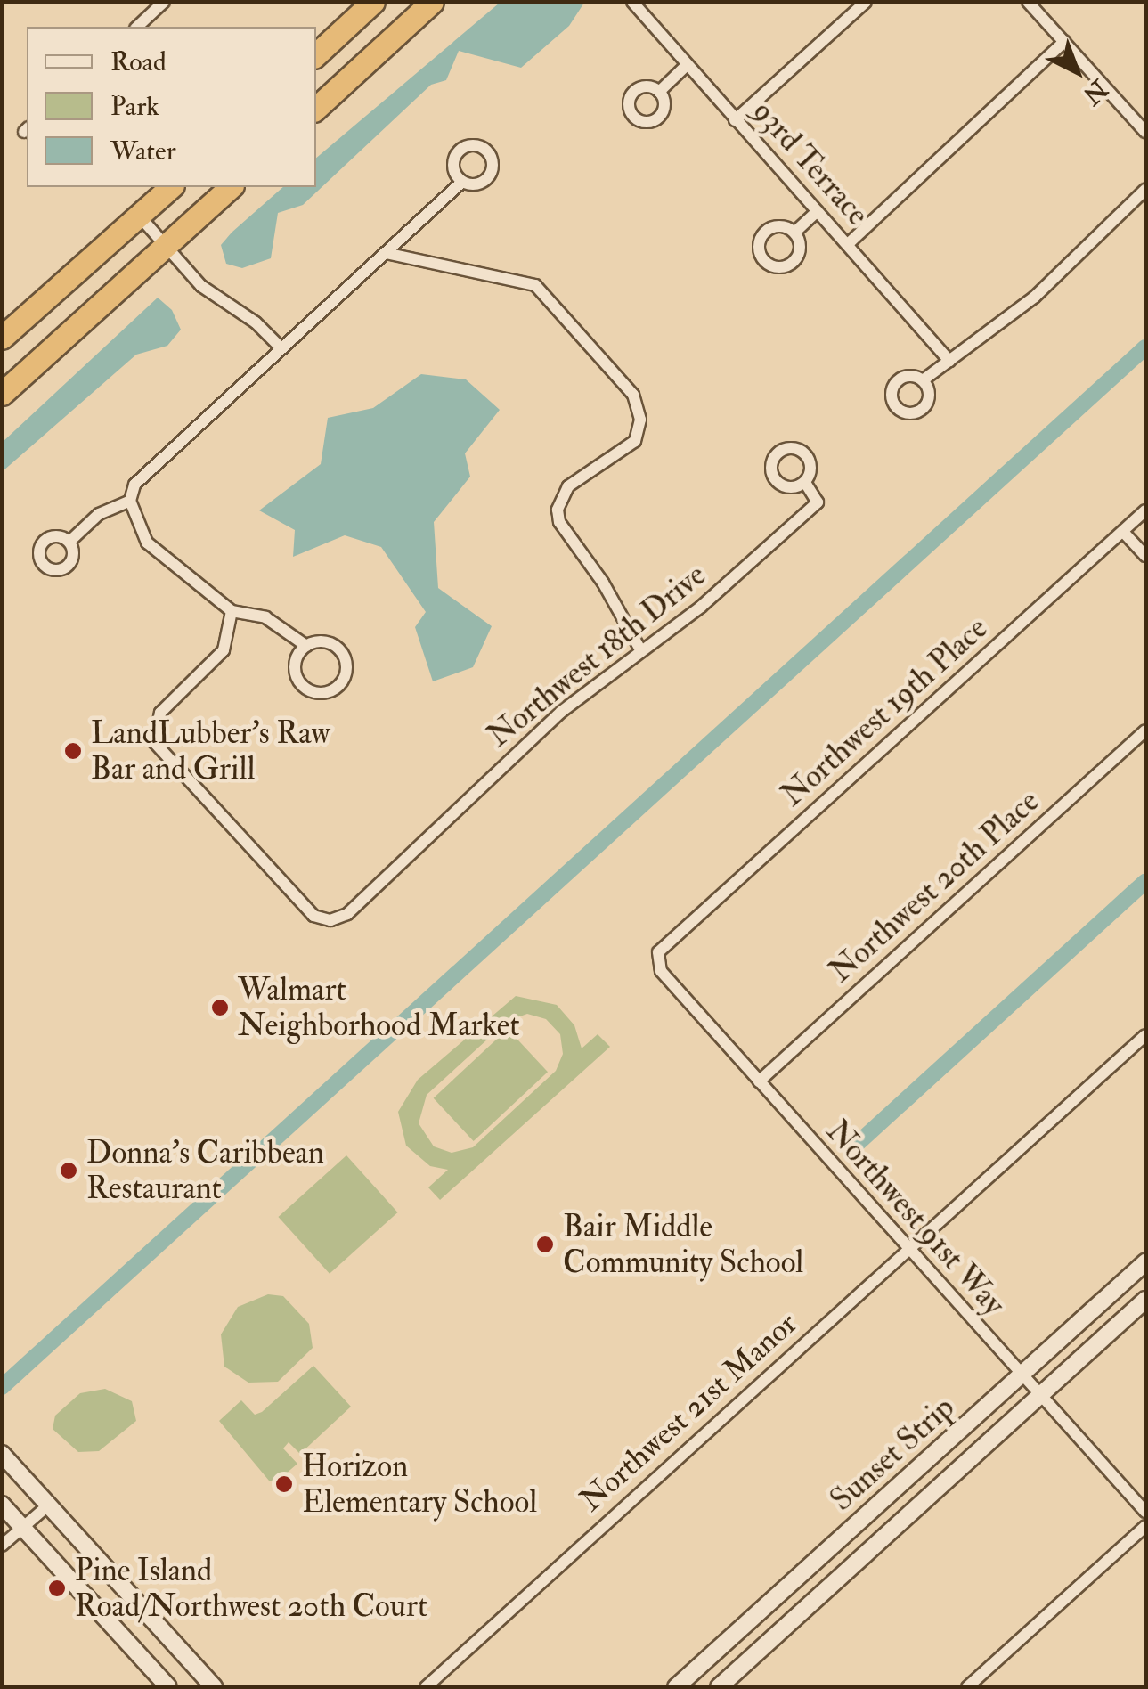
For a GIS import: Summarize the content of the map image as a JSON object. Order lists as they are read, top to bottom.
{
  "streets": {
    "street": [
      "93rd Terrace",
      "Northwest 18th Drive",
      "Northwest 19th Place",
      "Northwest 20th Place",
      "Northwest 91st Way",
      "Northwest 21st Manor",
      "Sunset Strip"
    ]
  },
  "crossings": [
    ["Northwest 19th Place", "Northwest 91st Way"],
    ["Northwest 20th Place", "Northwest 91st Way"],
    ["Northwest 91st Way", "Northwest 21st Manor"],
    ["Northwest 91st Way", "Sunset Strip"]
  ],
  "places": [
    "LandLubber's Raw Bar and Grill",
    "Walmart Neighborhood Market",
    "Donna's Caribbean Restaurant",
    "Bair Middle Community School",
    "Horizon Elementary School",
    "Pine Island Road/Northwest 20th Court"
  ],
  "legend": ["Road", "Park", "Water"],
  "north": "bottom right"
}
